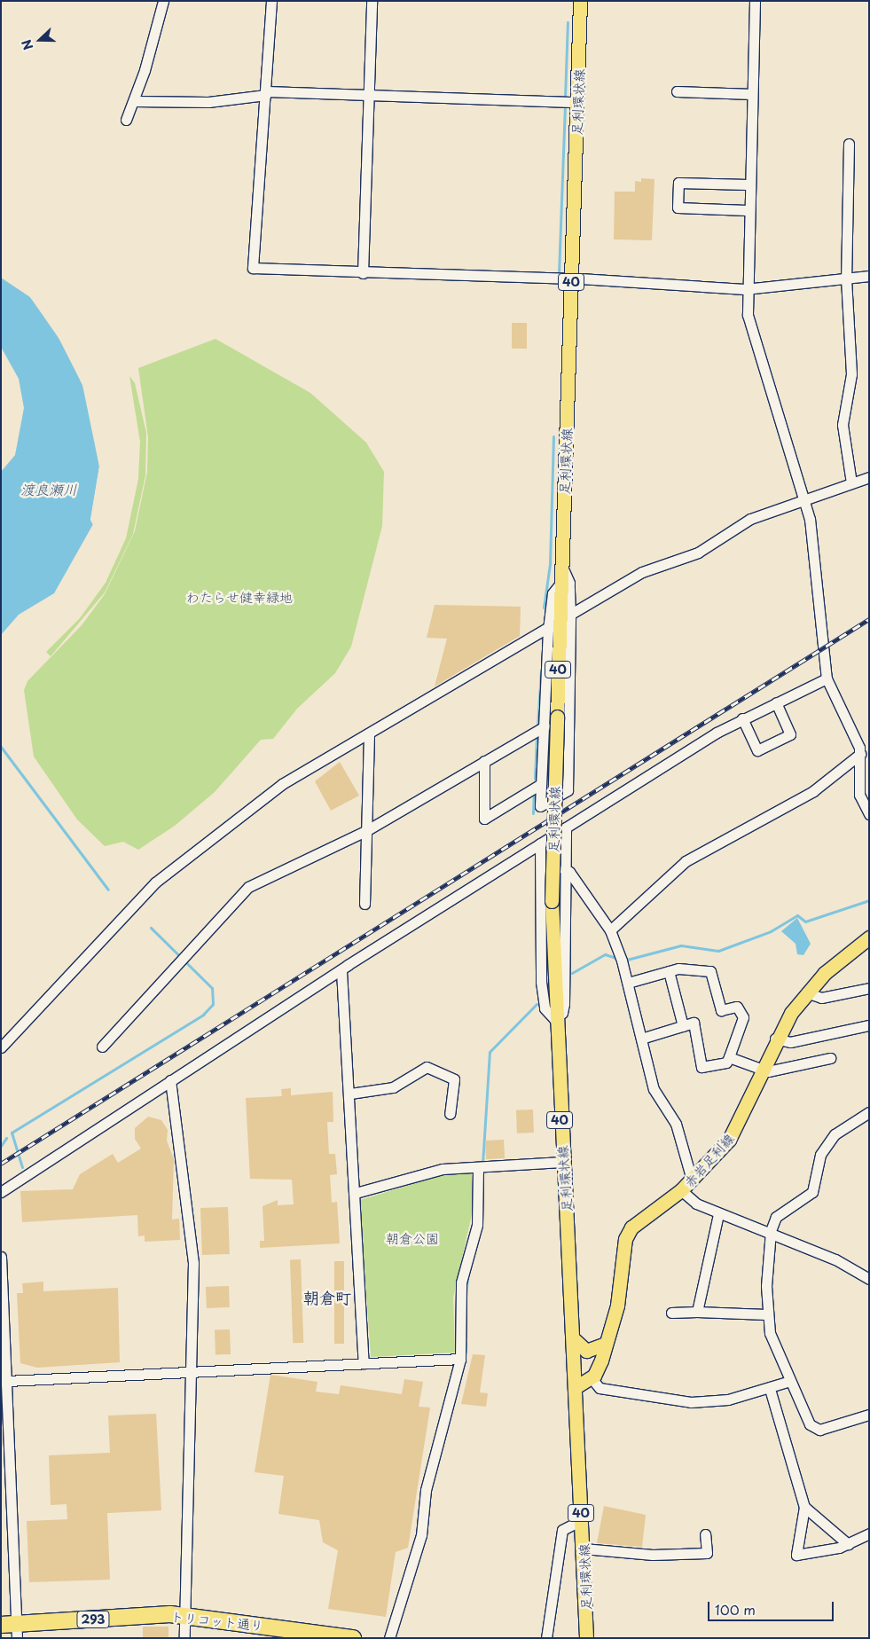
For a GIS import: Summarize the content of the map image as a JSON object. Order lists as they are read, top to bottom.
{
  "streets": {
    "highway": ["293", "トリコット通り"],
    "main road": ["足利環状線", "40", "赤岩足利線"]
  },
  "districts": ["朝倉町"],
  "water": ["渡良瀬川"],
  "parks": ["わたらせ健幸緑地", "朝倉公園"],
  "scale_bar": "100 m",
  "north": "left"
}
